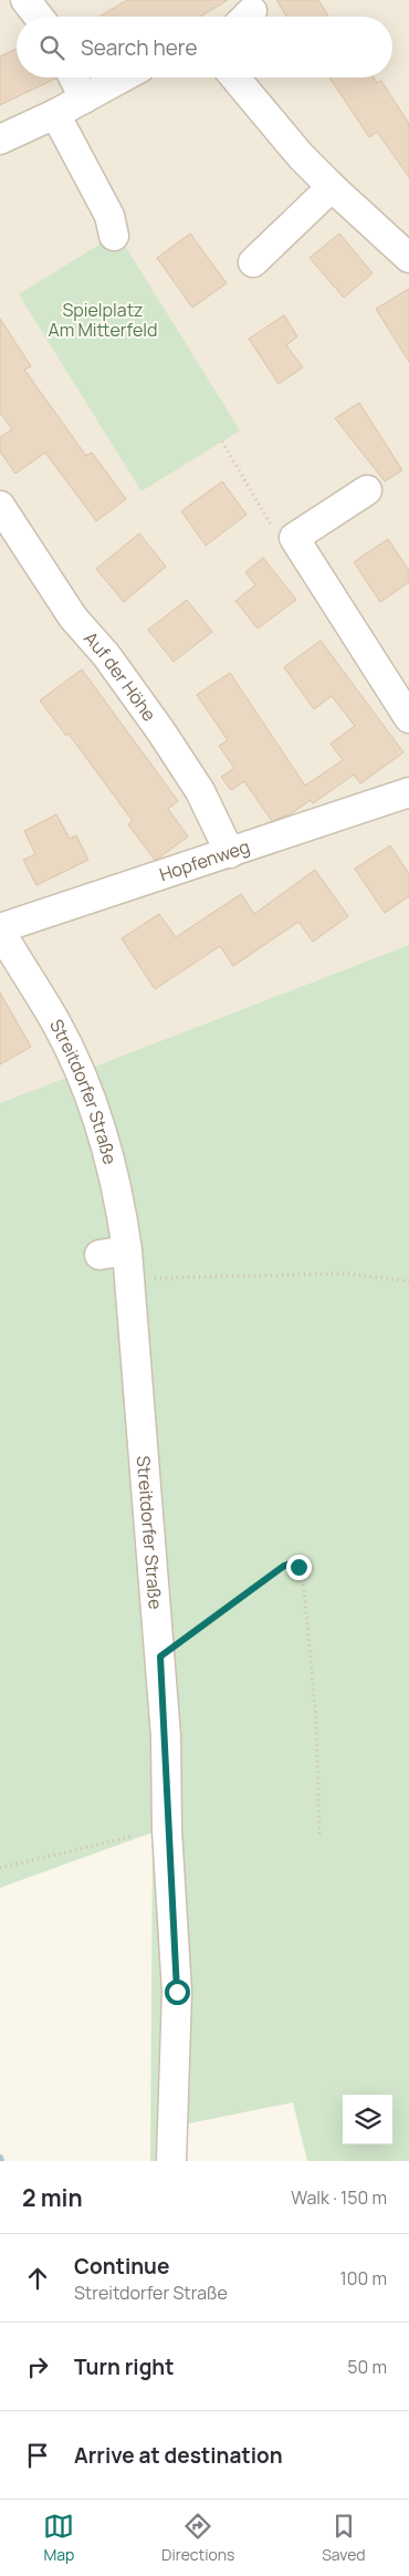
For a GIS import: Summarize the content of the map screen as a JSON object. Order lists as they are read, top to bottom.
{
  "streets": {
    "street": ["Auf der Höhe", "Hopfenweg", "Streitdorfer Straße"]
  },
  "crossings": [
    ["Auf der Höhe", "Hopfenweg"],
    ["Hopfenweg", "Streitdorfer Straße"]
  ],
  "parks": ["Spielplatz Am Mitterfeld"],
  "page": {
    "search": "Search here",
    "heading": ["2 min", "Walk · 150 m"],
    "list": [
      ["Continue", "Streitdorfer Straße", "100 m"],
      ["Turn right", "50 m"],
      "Arrive at destination"
    ],
    "nav": ["Map", "Directions", "Saved"]
  }
}
